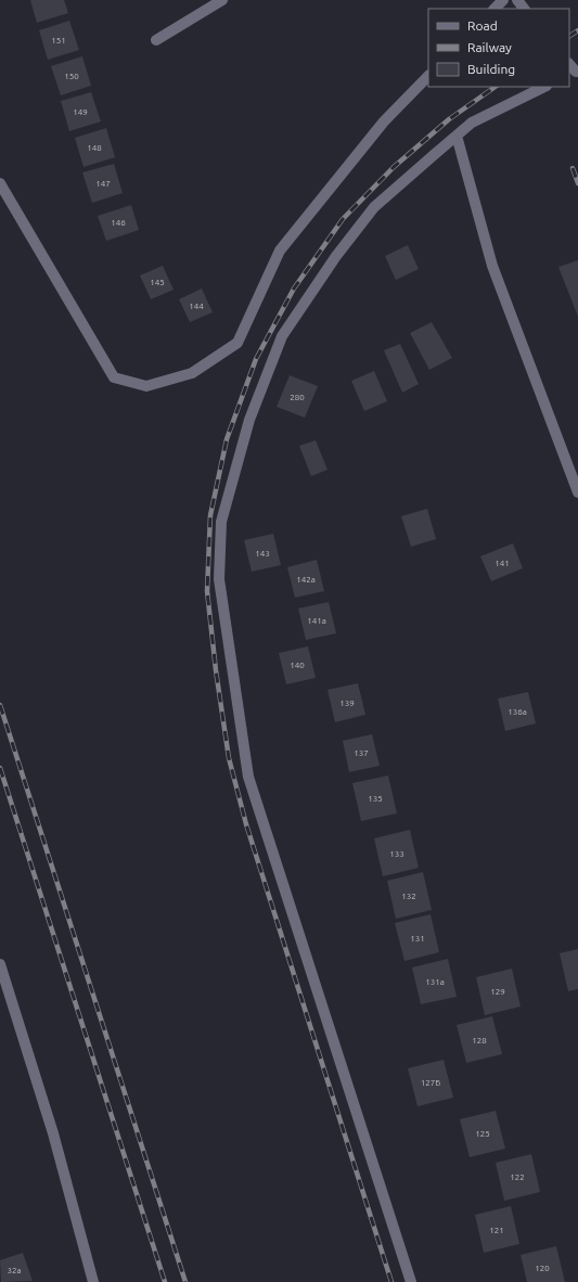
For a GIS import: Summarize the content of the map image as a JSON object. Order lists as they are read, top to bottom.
{
  "house_numbers": [
    "151",
    "150",
    "149",
    "148",
    "147",
    "146",
    "145",
    "144",
    "280",
    "143",
    "141",
    "142а",
    "141а",
    "140",
    "139",
    "136а",
    "137",
    "135",
    "133",
    "132",
    "131",
    "131а",
    "129",
    "128",
    "127Б",
    "125",
    "122",
    "121",
    "120",
    "32а"
  ],
  "legend": ["Road", "Railway", "Building"]
}
